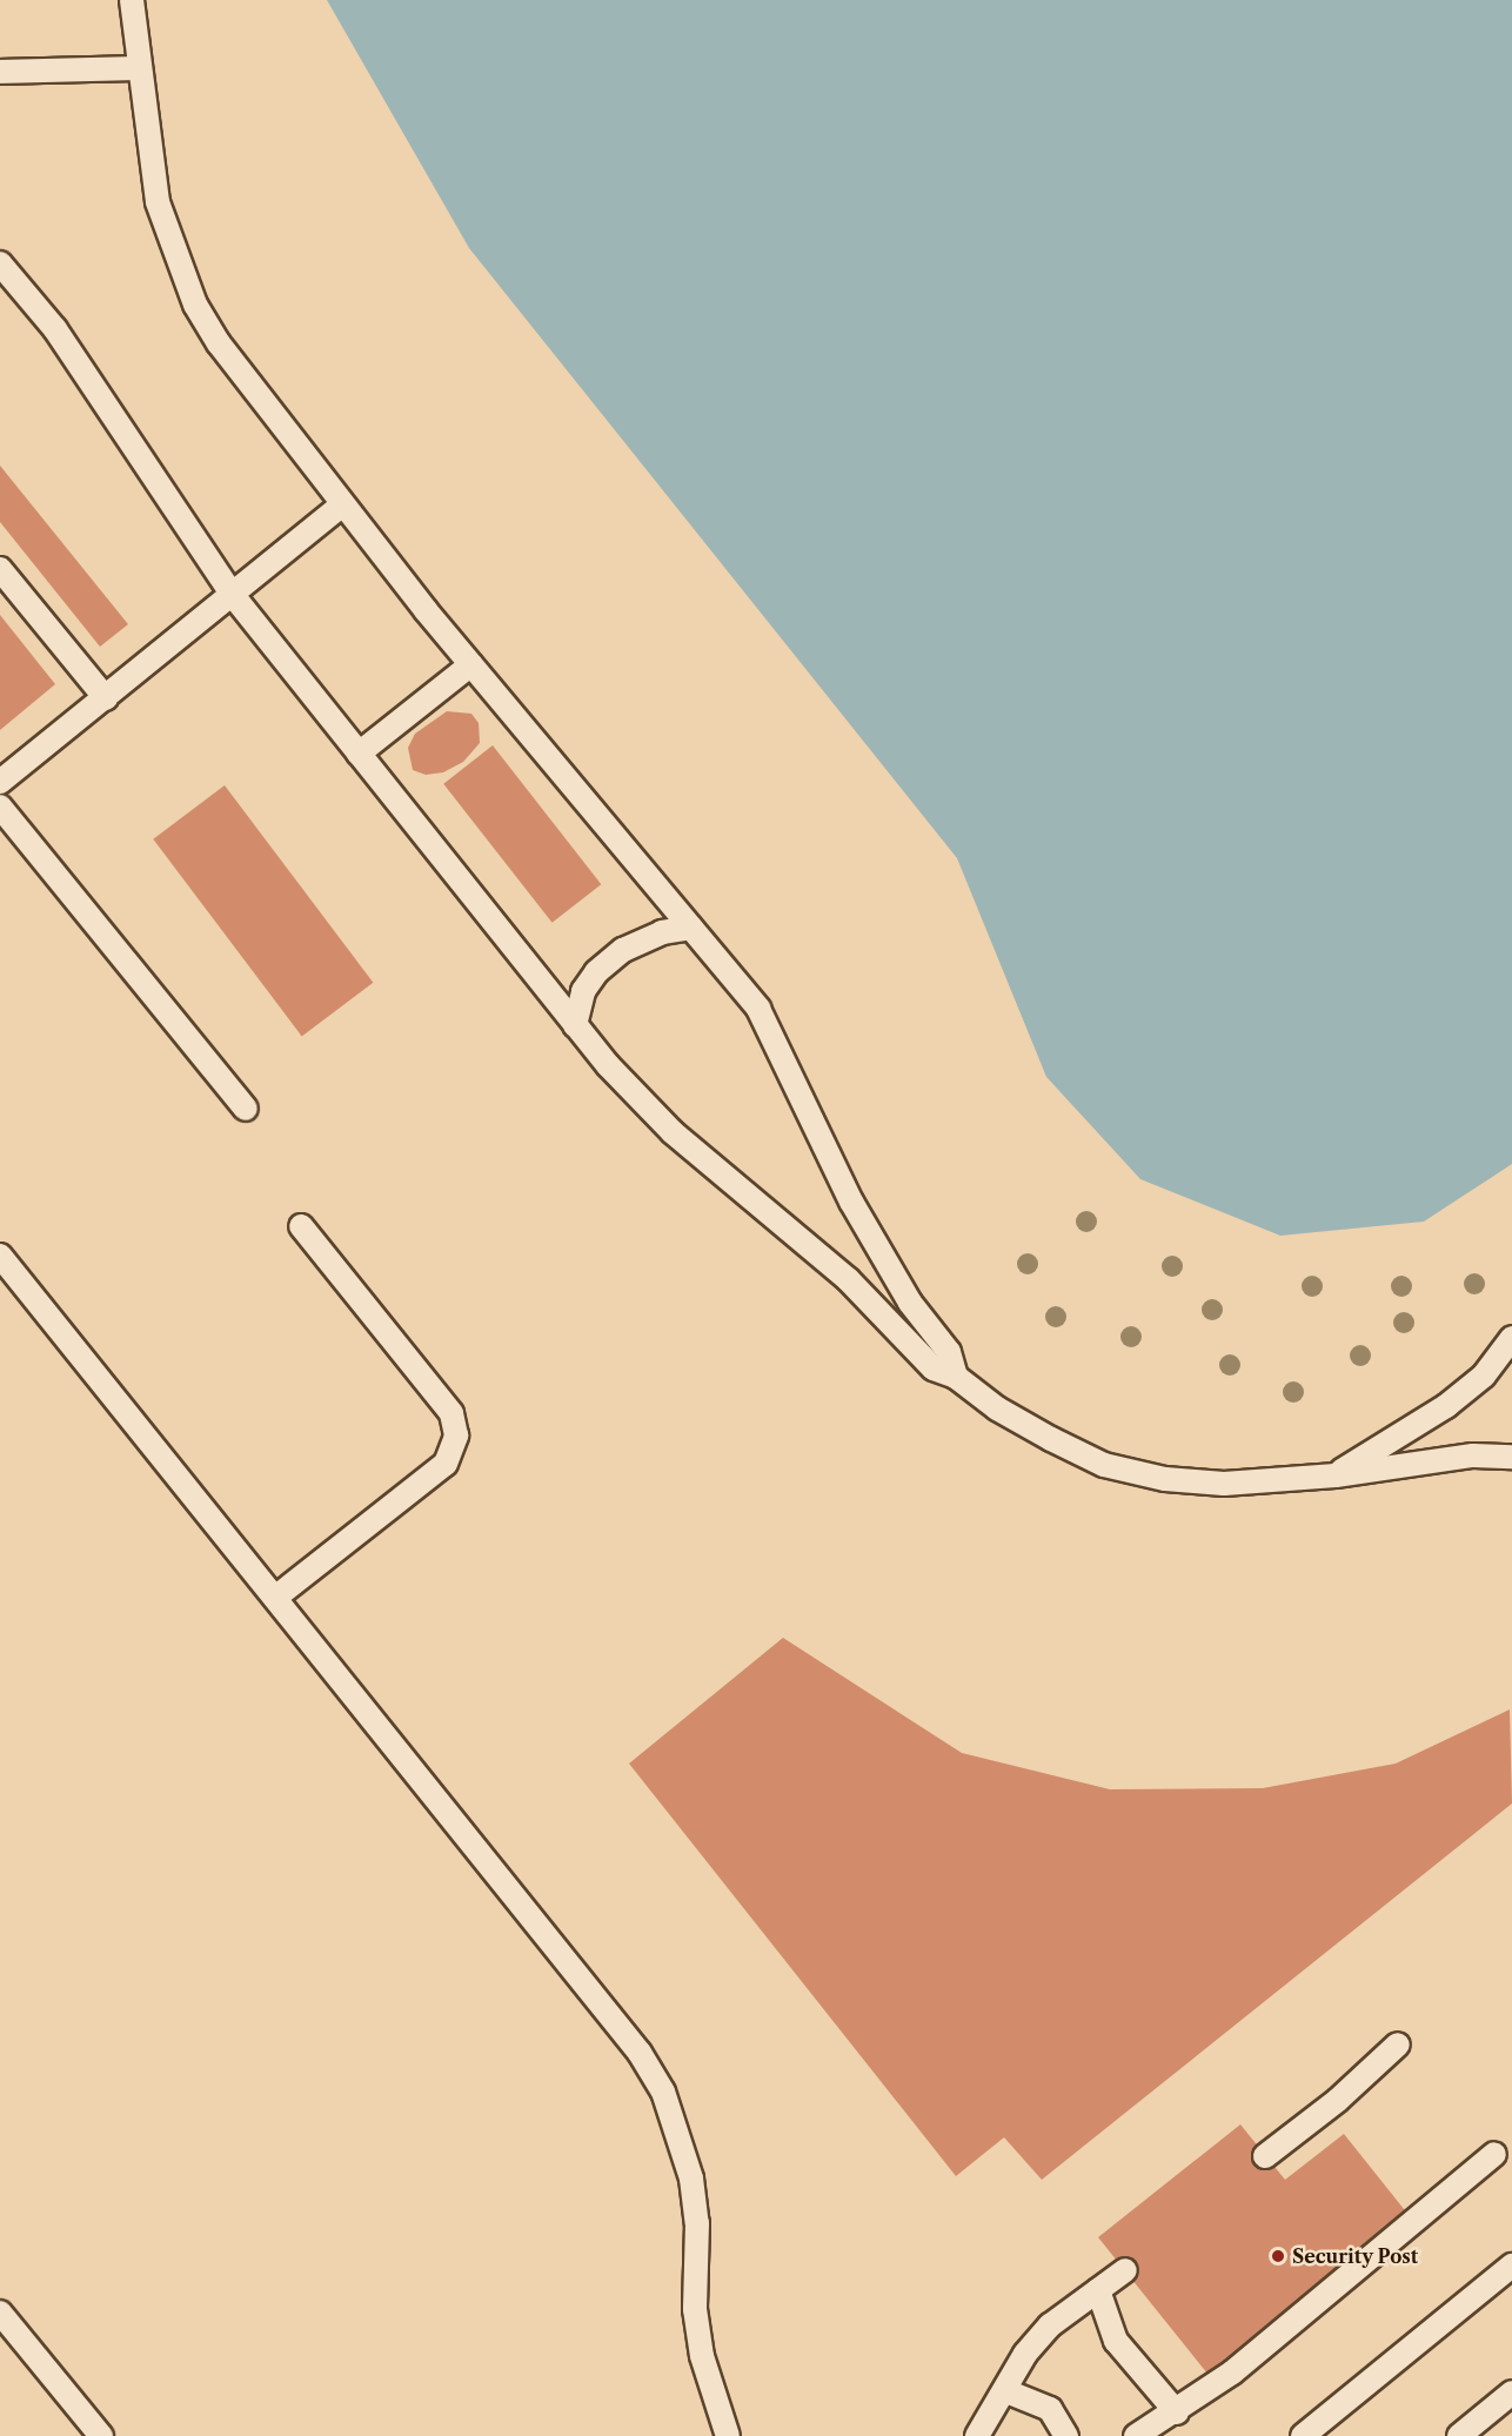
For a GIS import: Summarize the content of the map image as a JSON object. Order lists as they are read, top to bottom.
{
  "places": ["Security Post"]
}
